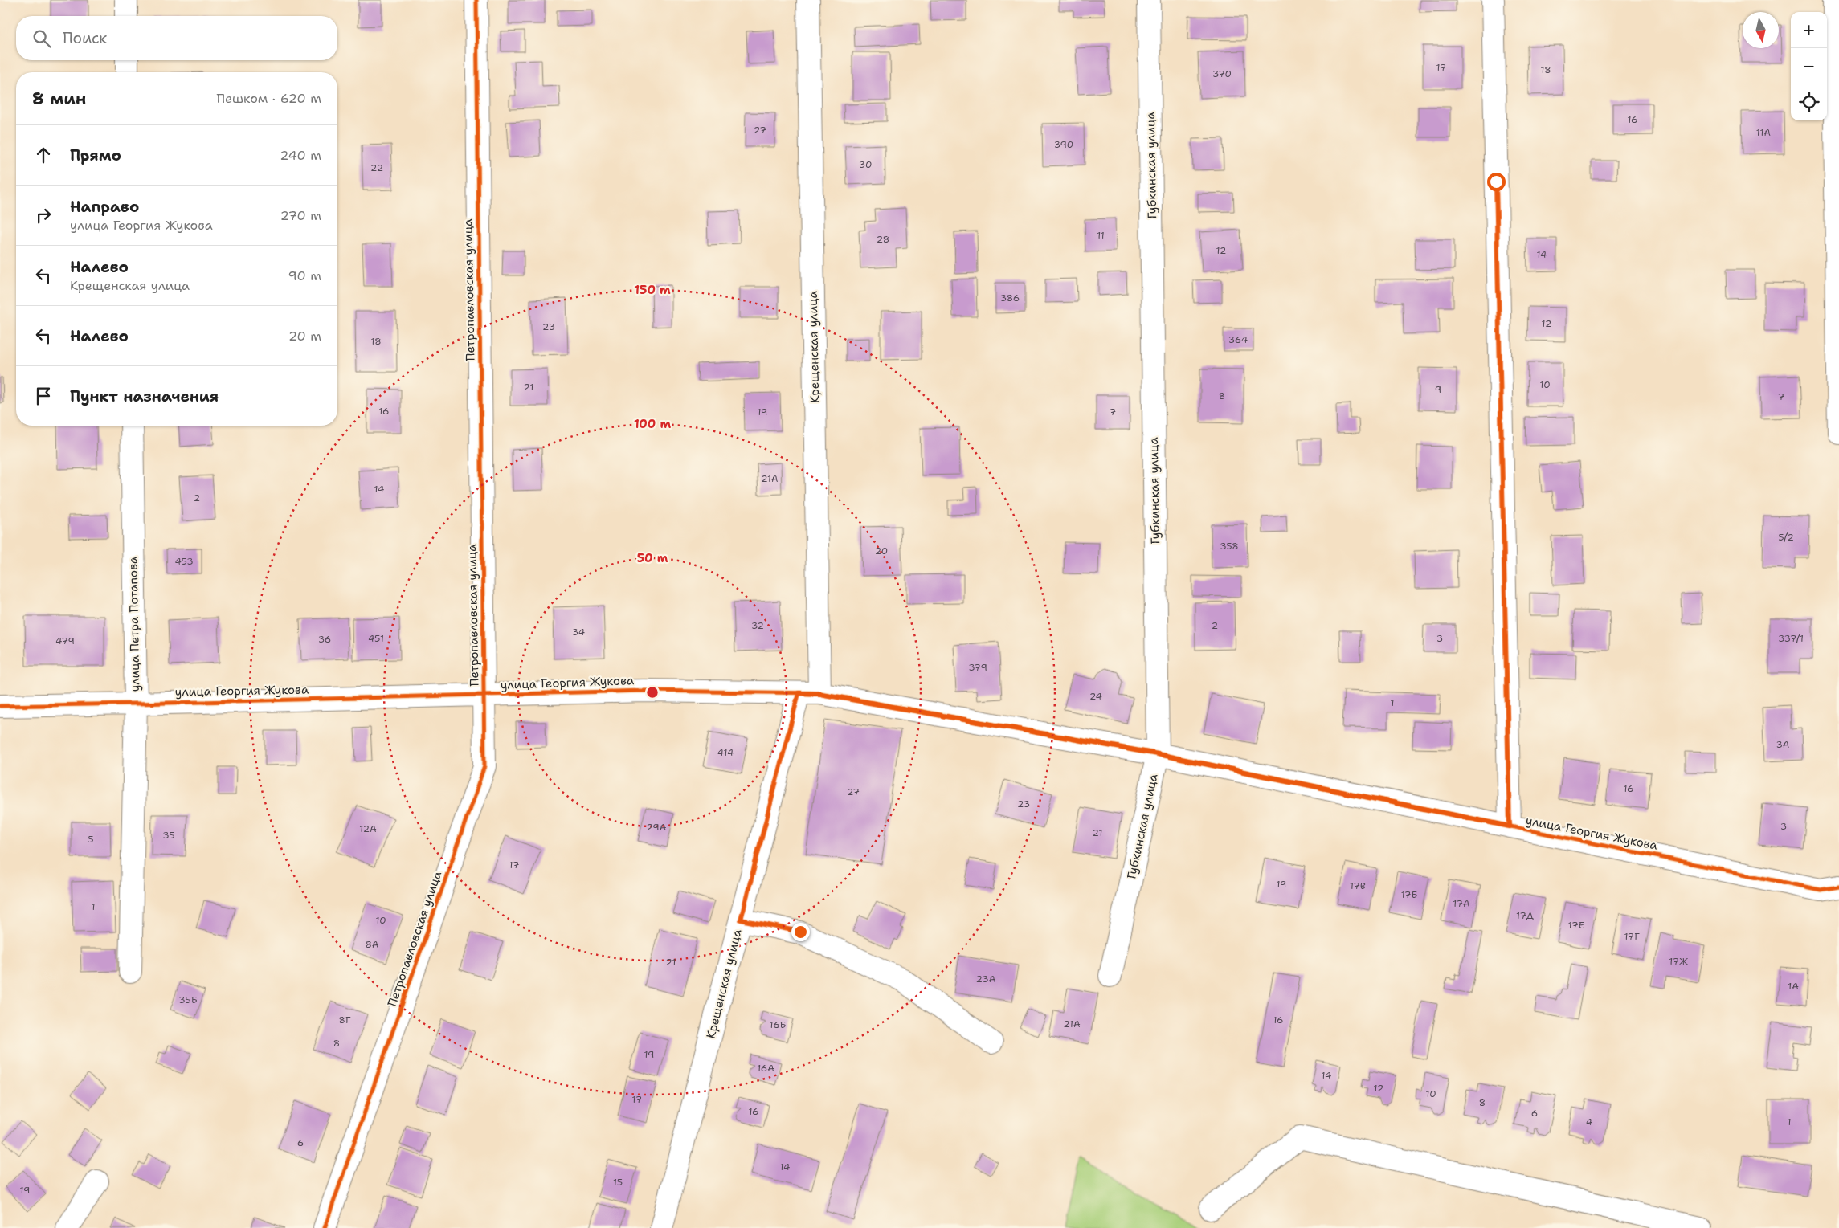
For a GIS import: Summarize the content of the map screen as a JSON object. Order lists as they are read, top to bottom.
{
  "streets": {
    "street": [
      "Губкинская улица",
      "Петропавловская улица",
      "Крещенская улица",
      "улица Петра Потапова",
      "улица Георгия Жукова"
    ]
  },
  "crossings": [
    ["Губкинская улица", "улица Георгия Жукова"],
    ["Петропавловская улица", "улица Георгия Жукова"],
    ["Крещенская улица", "улица Георгия Жукова"],
    ["улица Петра Потапова", "улица Георгия Жукова"]
  ],
  "house_numbers": [
    "17",
    "18",
    "370",
    "16",
    "27",
    "11А",
    "390",
    "30",
    "22",
    "11",
    "28",
    "12",
    "14",
    "386",
    "12",
    "23",
    "364",
    "18",
    "10",
    "21",
    "9",
    "8",
    "7",
    "16",
    "19",
    "7",
    "21А",
    "14",
    "2",
    "5/2",
    "358",
    "20",
    "453",
    "32",
    "2",
    "34",
    "451",
    "3",
    "337/1",
    "36",
    "479",
    "379",
    "24",
    "1",
    "3А",
    "414",
    "16",
    "27",
    "23",
    "3",
    "29А",
    "12А",
    "21",
    "35",
    "5",
    "17",
    "19",
    "17В",
    "17Б",
    "17А",
    "1",
    "17Д",
    "10",
    "17Е",
    "17Г",
    "8А",
    "17Ж",
    "21",
    "23А",
    "1А",
    "35Б",
    "8Г",
    "16",
    "21А",
    "16Б",
    "8",
    "19",
    "16А",
    "14",
    "12",
    "10",
    "17",
    "8",
    "16",
    "6",
    "4",
    "1",
    "6",
    "14",
    "15",
    "19"
  ],
  "north": "bottom",
  "page": {
    "map_buttons": ["+", "−"],
    "search": "Поиск",
    "heading": ["8 мин", "Пешком · 620 m"],
    "list": [
      ["Прямо", "240 m"],
      ["Направо", "улица Георгия Жукова", "270 m"],
      ["Налево", "Крещенская улица", "90 m"],
      ["Налево", "20 m"],
      "Пункт назначения"
    ]
  },
  "rings": ["150 m", "100 m", "50 m"]
}
